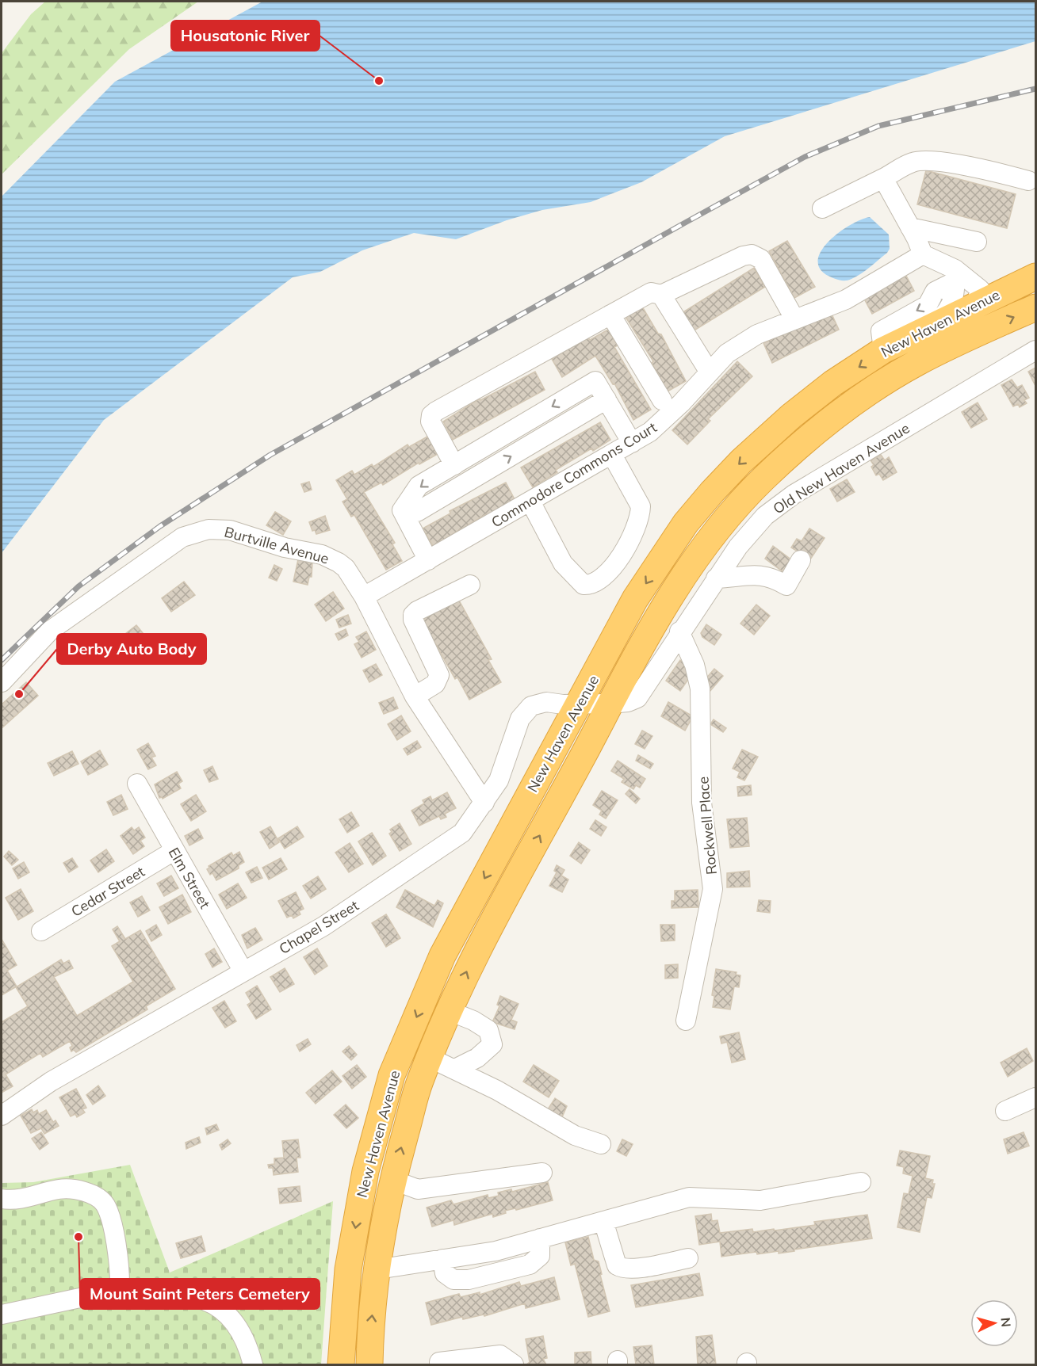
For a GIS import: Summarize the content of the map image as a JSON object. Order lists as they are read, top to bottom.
{
  "streets": {
    "highway": ["New Haven Avenue"],
    "street": [
      "Old New Haven Avenue",
      "Commodore Commons Court",
      "Burtville Avenue",
      "Rockwell Place",
      "Elm Street",
      "Cedar Street",
      "Chapel Street"
    ]
  },
  "crossings": [
    ["New Haven Avenue", "Old New Haven Avenue"],
    ["New Haven Avenue", "Chapel Street"],
    ["Old New Haven Avenue", "Rockwell Place"],
    ["Old New Haven Avenue", "Chapel Street"],
    ["Commodore Commons Court", "Burtville Avenue"],
    ["Burtville Avenue", "Chapel Street"],
    ["Elm Street", "Cedar Street"],
    ["Elm Street", "Chapel Street"]
  ],
  "places": ["Housatonic River", "Derby Auto Body", "Mount Saint Peters Cemetery"],
  "north": "right"
}
